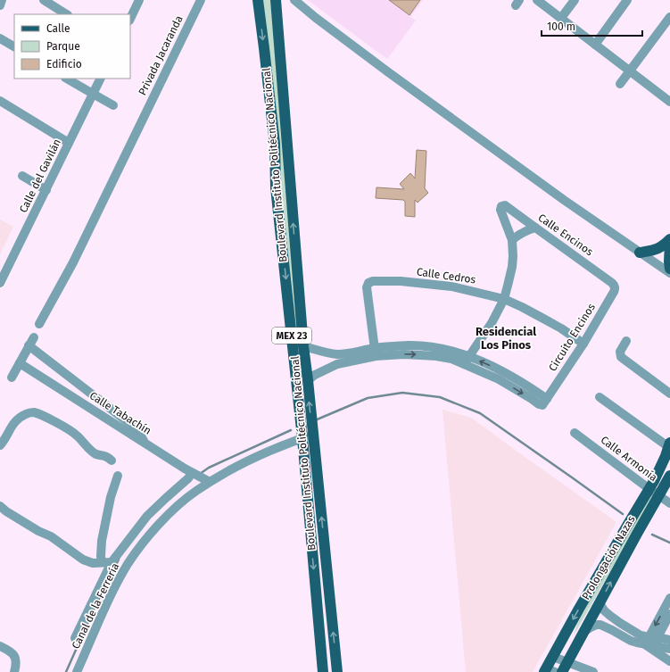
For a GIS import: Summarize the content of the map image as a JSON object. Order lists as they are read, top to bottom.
{
  "streets": {
    "main road": ["Boulevard Instituto Politécnico Nacional", "MEX 23", "Prolongación Nazas"],
    "street": [
      "Privada Jacaranda",
      "Calle del Gavilán",
      "Calle Encinos",
      "Calle Cedros",
      "Circuito Encinos",
      "Calle Tabachín",
      "Calle Armonía",
      "Canal de la Ferrería"
    ]
  },
  "crossings": [
    ["Boulevard Instituto Politécnico Nacional", "Canal de la Ferrería"],
    ["Calle Encinos", "Circuito Encinos"],
    ["Calle Cedros", "Circuito Encinos"],
    ["Calle Tabachín", "Canal de la Ferrería"],
    ["Calle Armonía", "Prolongación Nazas"]
  ],
  "districts": ["Residencial Los Pinos"],
  "legend": ["Calle", "Parque", "Edificio"],
  "scale_bar": "100 m"
}
